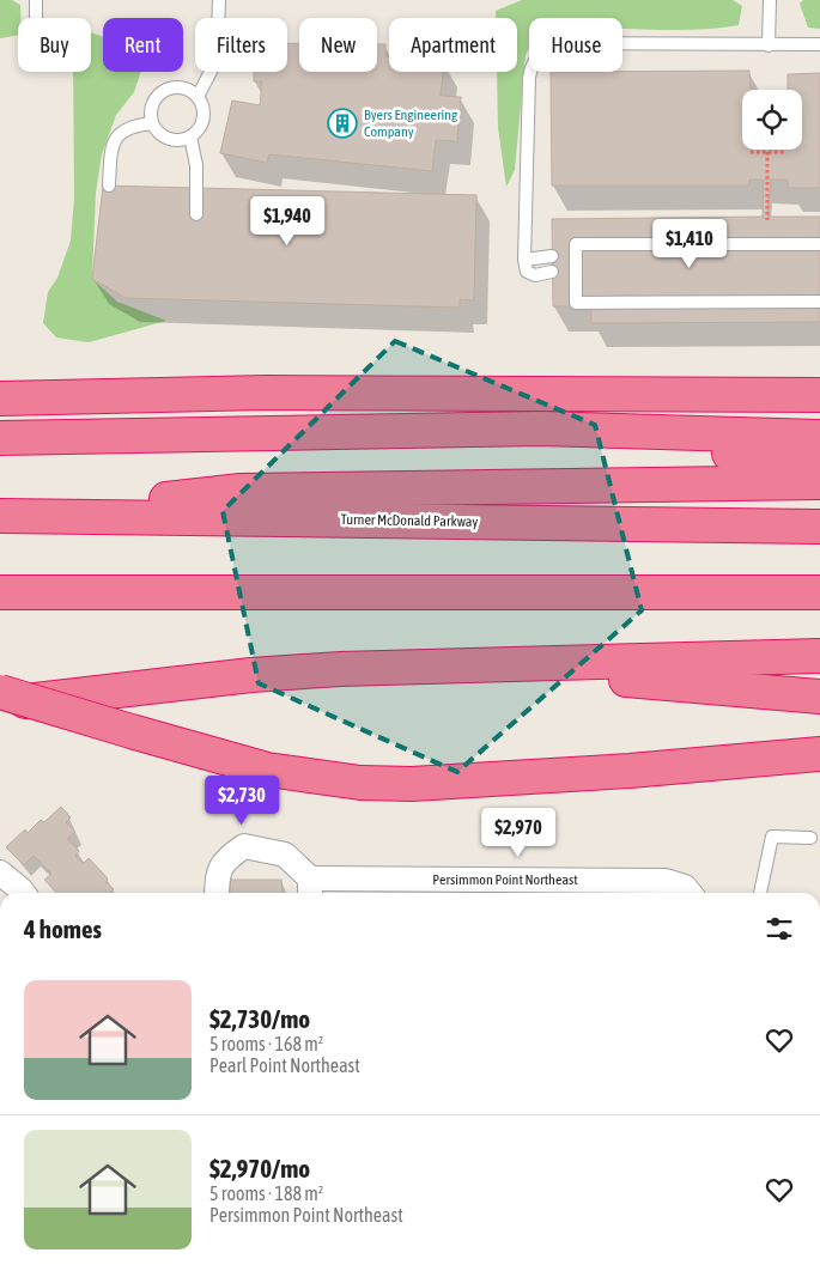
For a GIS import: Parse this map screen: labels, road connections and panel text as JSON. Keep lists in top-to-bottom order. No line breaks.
{"streets":{"highway":["Turner McDonald Parkway"],"street":["Persimmon Point Northeast"]},"places":{"building":["Byers Engineering Company"]},"page":{"chip":["Buy","Rent","Filters","New","Apartment","House"],"price":["$1,940","$1,410","$2,730","$2,970"],"heading":"4 homes","list":[{"name":"$2,730/mo","note":"5 rooms · 168 m² · Pearl Point Northeast"},{"name":"$2,970/mo","note":"5 rooms · 188 m² · Persimmon Point Northeast"}]}}
